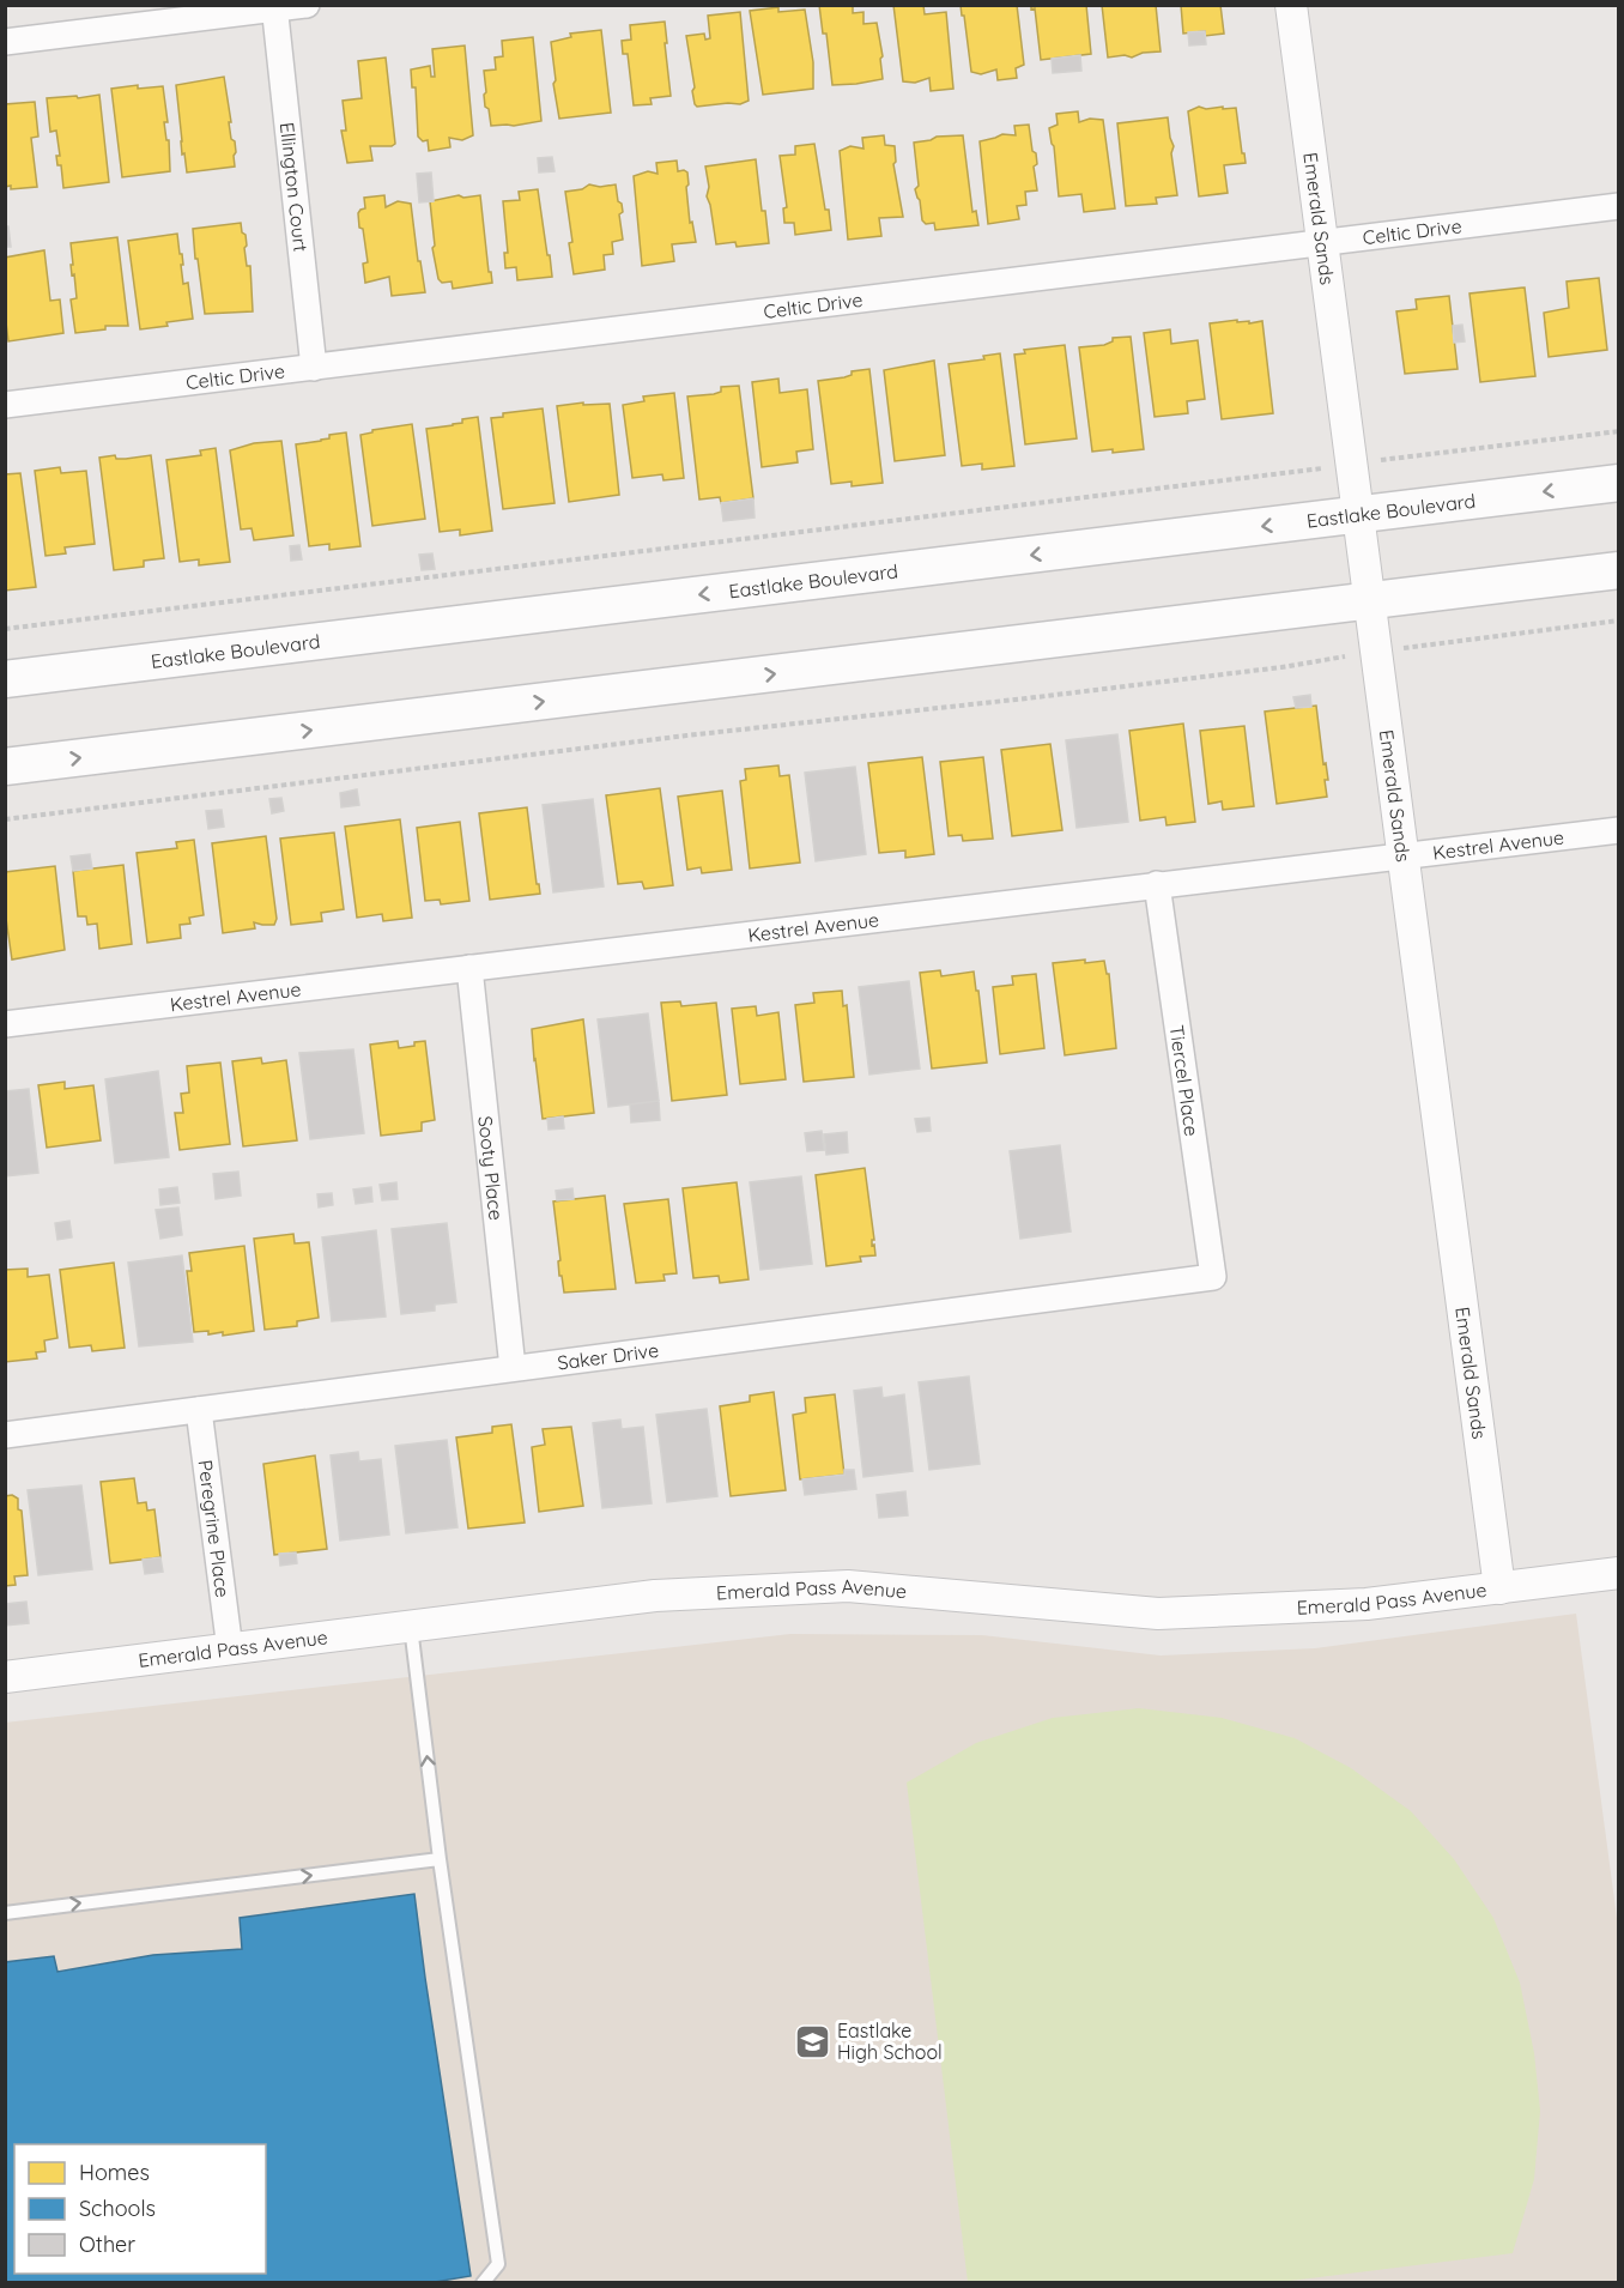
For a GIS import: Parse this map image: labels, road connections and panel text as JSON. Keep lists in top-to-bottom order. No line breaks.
{"streets":{"main road":["Eastlake Boulevard"],"street":["Ellington Court","Emerald Sands","Celtic Drive","Kestrel Avenue","Tiercel Place","Sooty Place","Saker Drive","Peregrine Place","Emerald Pass Avenue"]},"crossings":[["Ellington Court","Celtic Drive"],["Emerald Sands","Celtic Drive"],["Emerald Sands","Eastlake Boulevard"],["Emerald Sands","Kestrel Avenue"],["Emerald Sands","Emerald Pass Avenue"],["Kestrel Avenue","Tiercel Place"],["Kestrel Avenue","Sooty Place"],["Tiercel Place","Saker Drive"],["Sooty Place","Saker Drive"],["Saker Drive","Peregrine Place"],["Peregrine Place","Emerald Pass Avenue"]],"places":{"school or university":["Eastlake High School"]},"legend":["Homes","Schools","Other"]}
